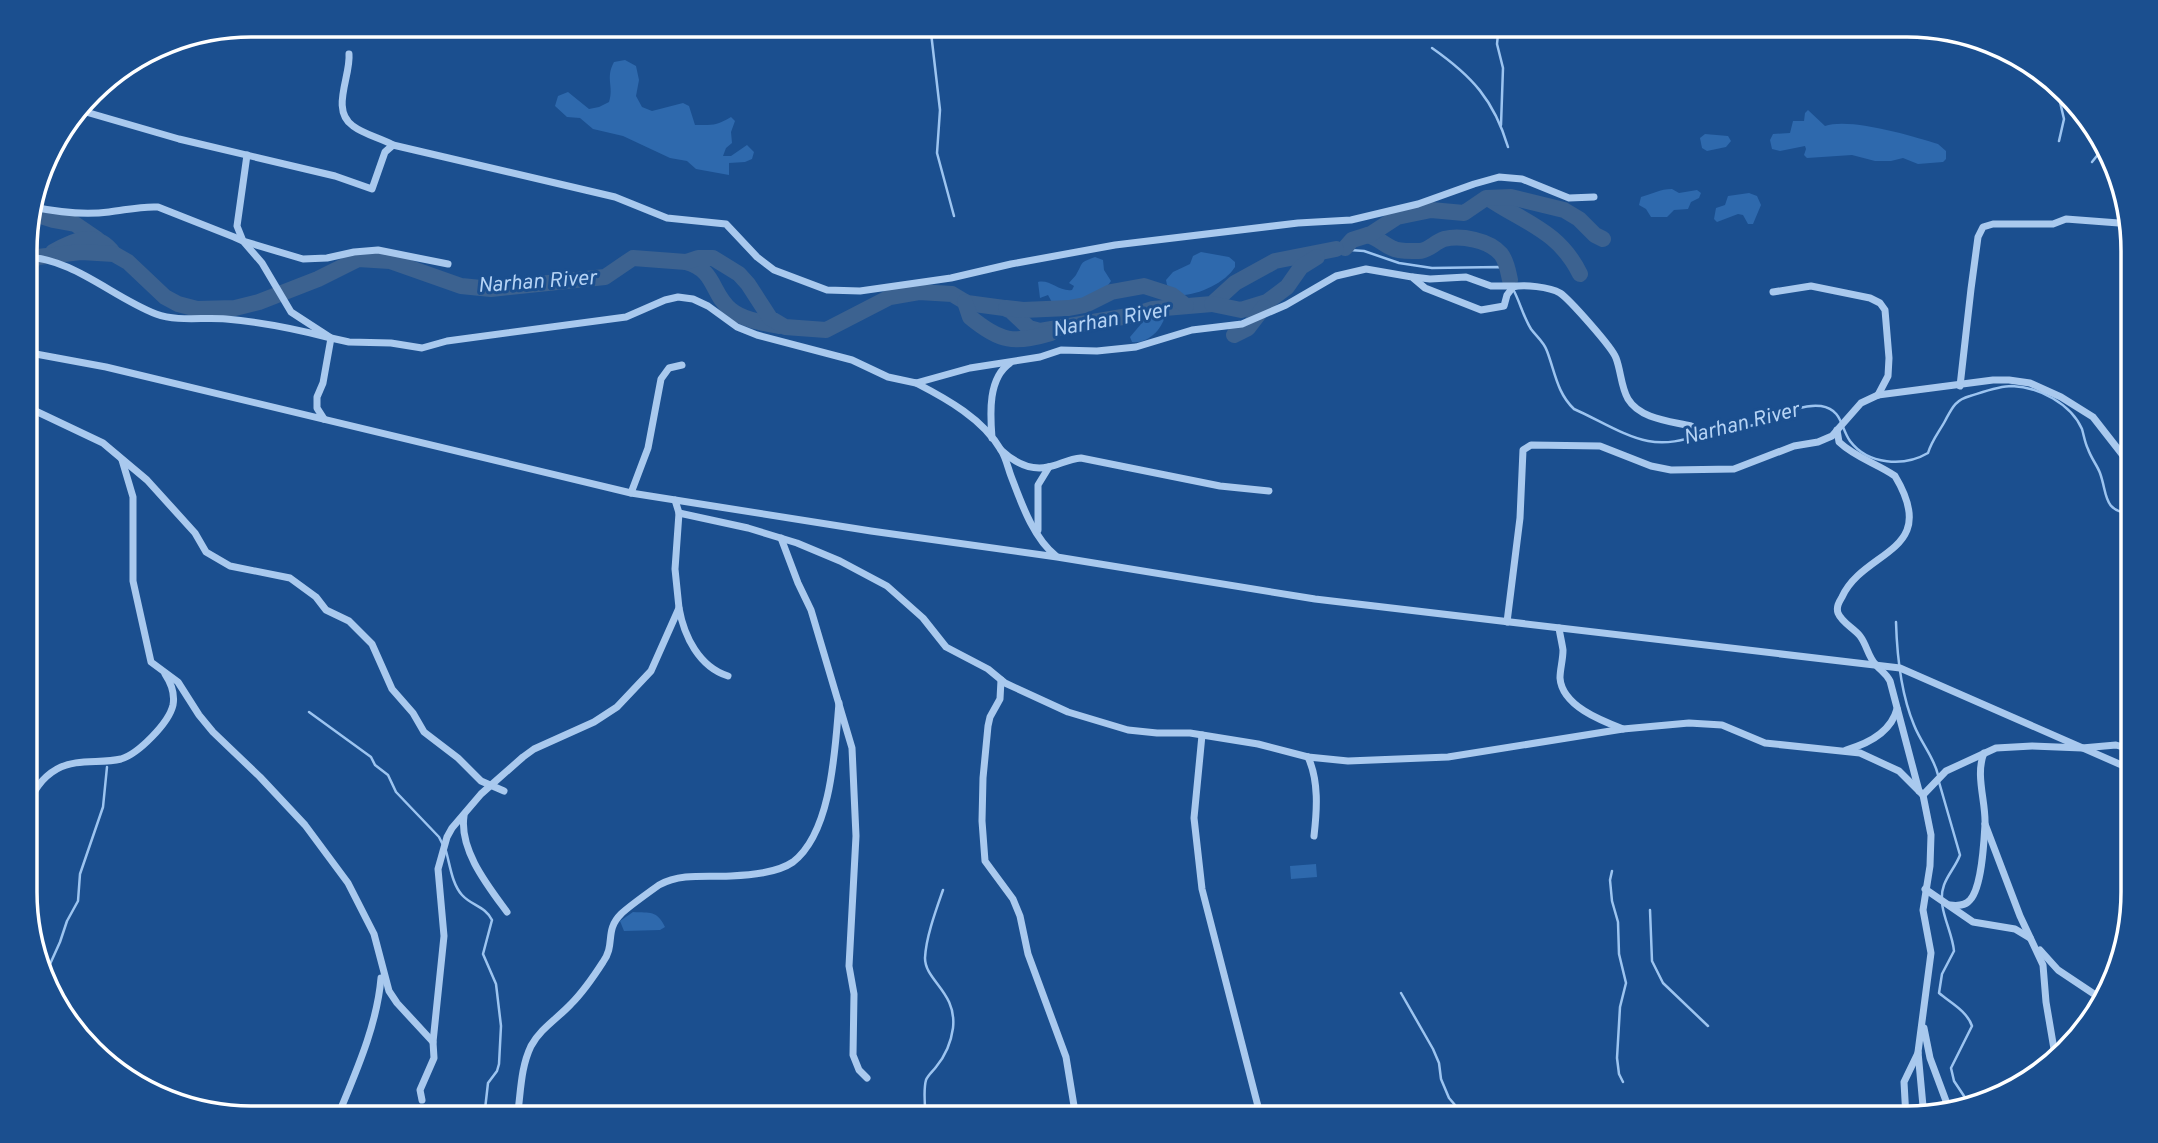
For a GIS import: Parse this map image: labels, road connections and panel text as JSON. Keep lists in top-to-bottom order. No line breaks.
{"water":["Narhan River"]}
